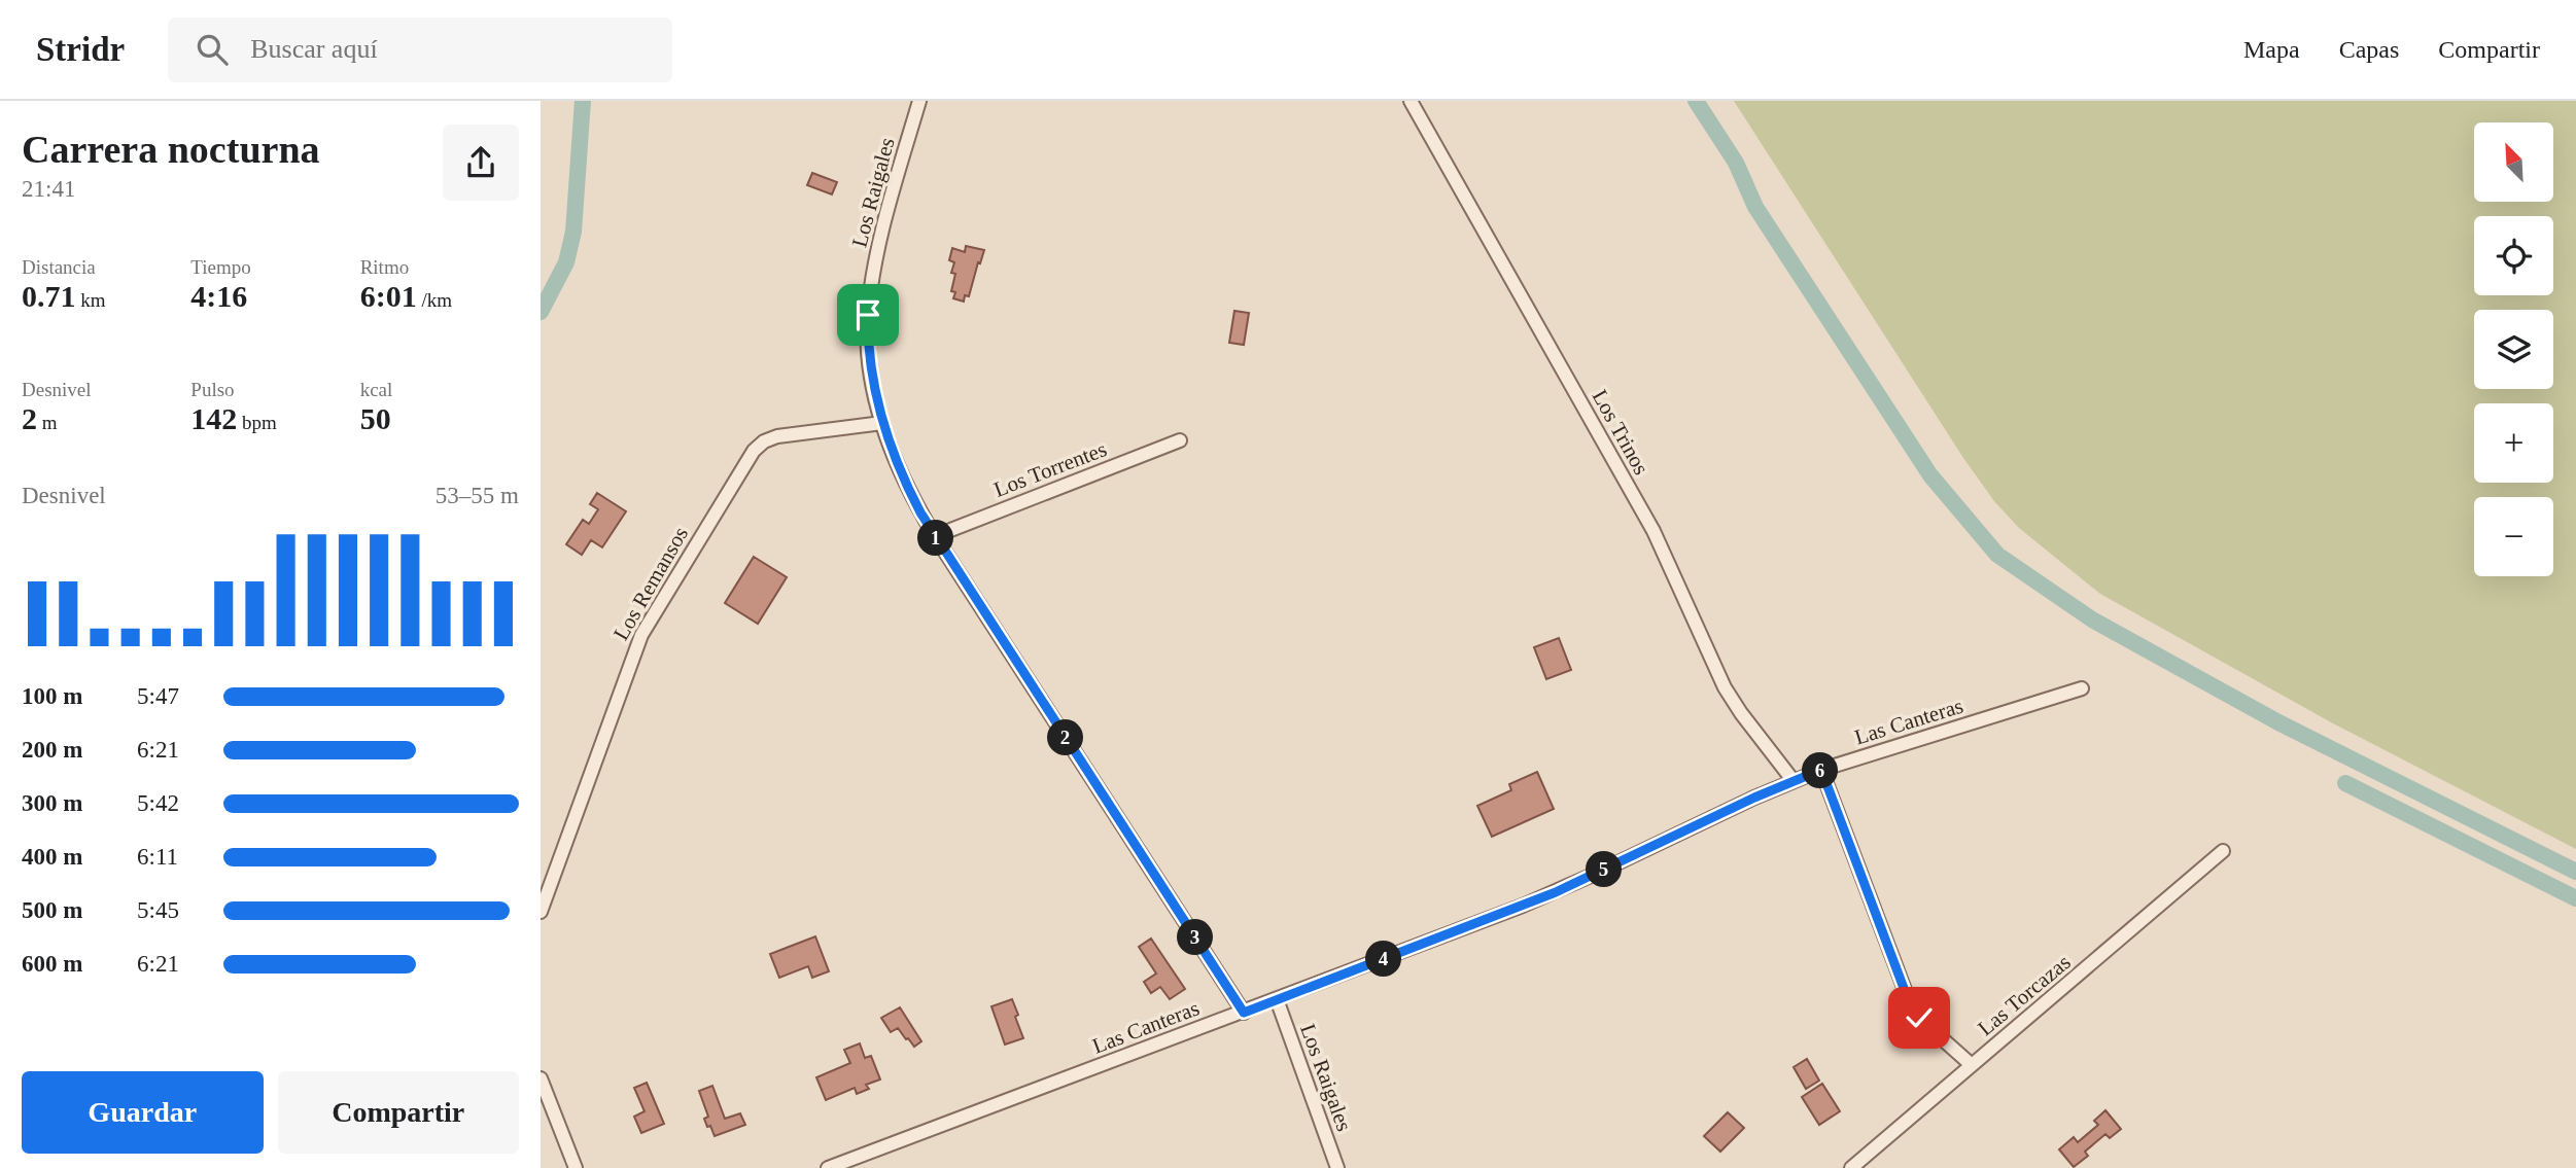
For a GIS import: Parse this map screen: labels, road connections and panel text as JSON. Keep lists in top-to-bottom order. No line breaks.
{"streets":{"street":["Los Raigales","Los Trinos","Los Torrentes","Los Remansos","Las Canteras","Las Torcazas"]},"crossings":[["Los Raigales","Los Torrentes"],["Los Raigales","Los Remansos"],["Los Raigales","Las Canteras"],["Los Trinos","Las Canteras"]],"north":"top left","page":{"header":"Stridr","search":"Buscar aquí","nav":["Mapa","Capas","Compartir"],"heading":["Carrera nocturna","21:41"],"map_buttons":["+","−"],"stats":[["Distancia","0.71 km"],["Tiempo","4:16"],["Ritmo","6:01 /km"],["Desnivel","2 m"],["Pulso","142 bpm"],["kcal","50"]],"chart":["Desnivel","53–55 m"],"pins":["1","2","6","5","3","4"],"list":[{"name":"100 m","note":"5:47"},{"name":"200 m","note":"6:21"},{"name":"300 m","note":"5:42"},{"name":"400 m","note":"6:11"},{"name":"500 m","note":"5:45"},{"name":"600 m","note":"6:21"}],"buttons":["Guardar","Compartir"]}}
